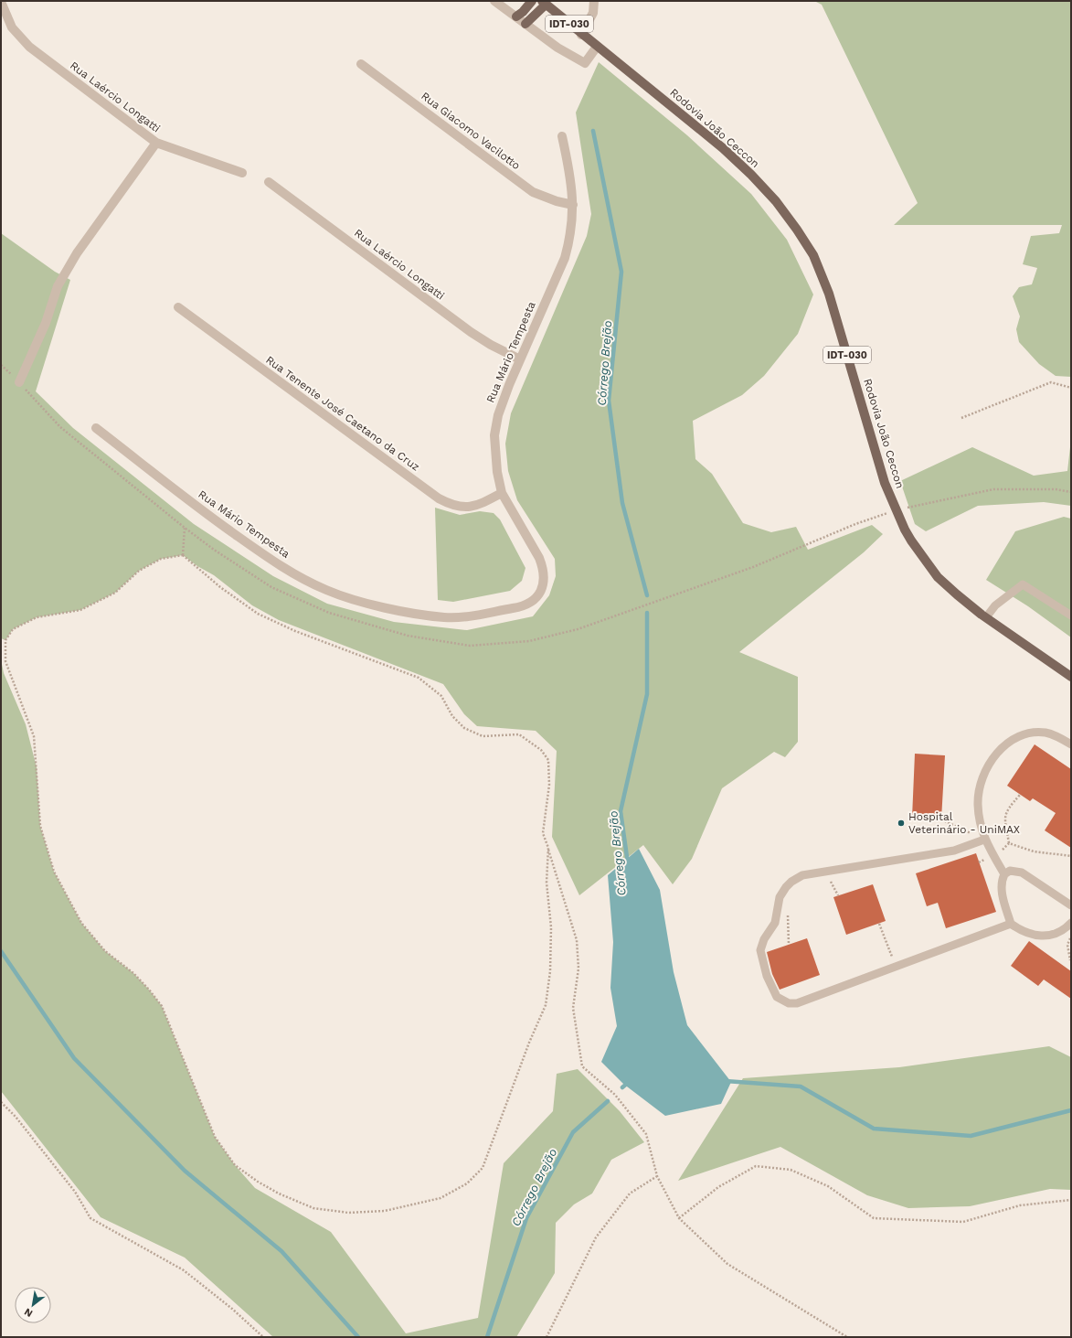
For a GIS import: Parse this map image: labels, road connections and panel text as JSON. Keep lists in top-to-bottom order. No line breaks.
{"streets":{"main road":["IDT-030","Rodovia João Ceccon"],"street":["Rua Laércio Longatti","Rua Giacomo Vacilotto","Rua Mário Tempesta","Rua Tenente José Caetano da Cruz"]},"crossings":[["Rua Laércio Longatti","Rua Mário Tempesta"],["Rua Giacomo Vacilotto","Rua Mário Tempesta"],["Rua Mário Tempesta","Rua Tenente José Caetano da Cruz"]],"water":["Córrego Brejão"],"places":["Hospital Veterinário - UniMAX"],"north":"bottom left"}
